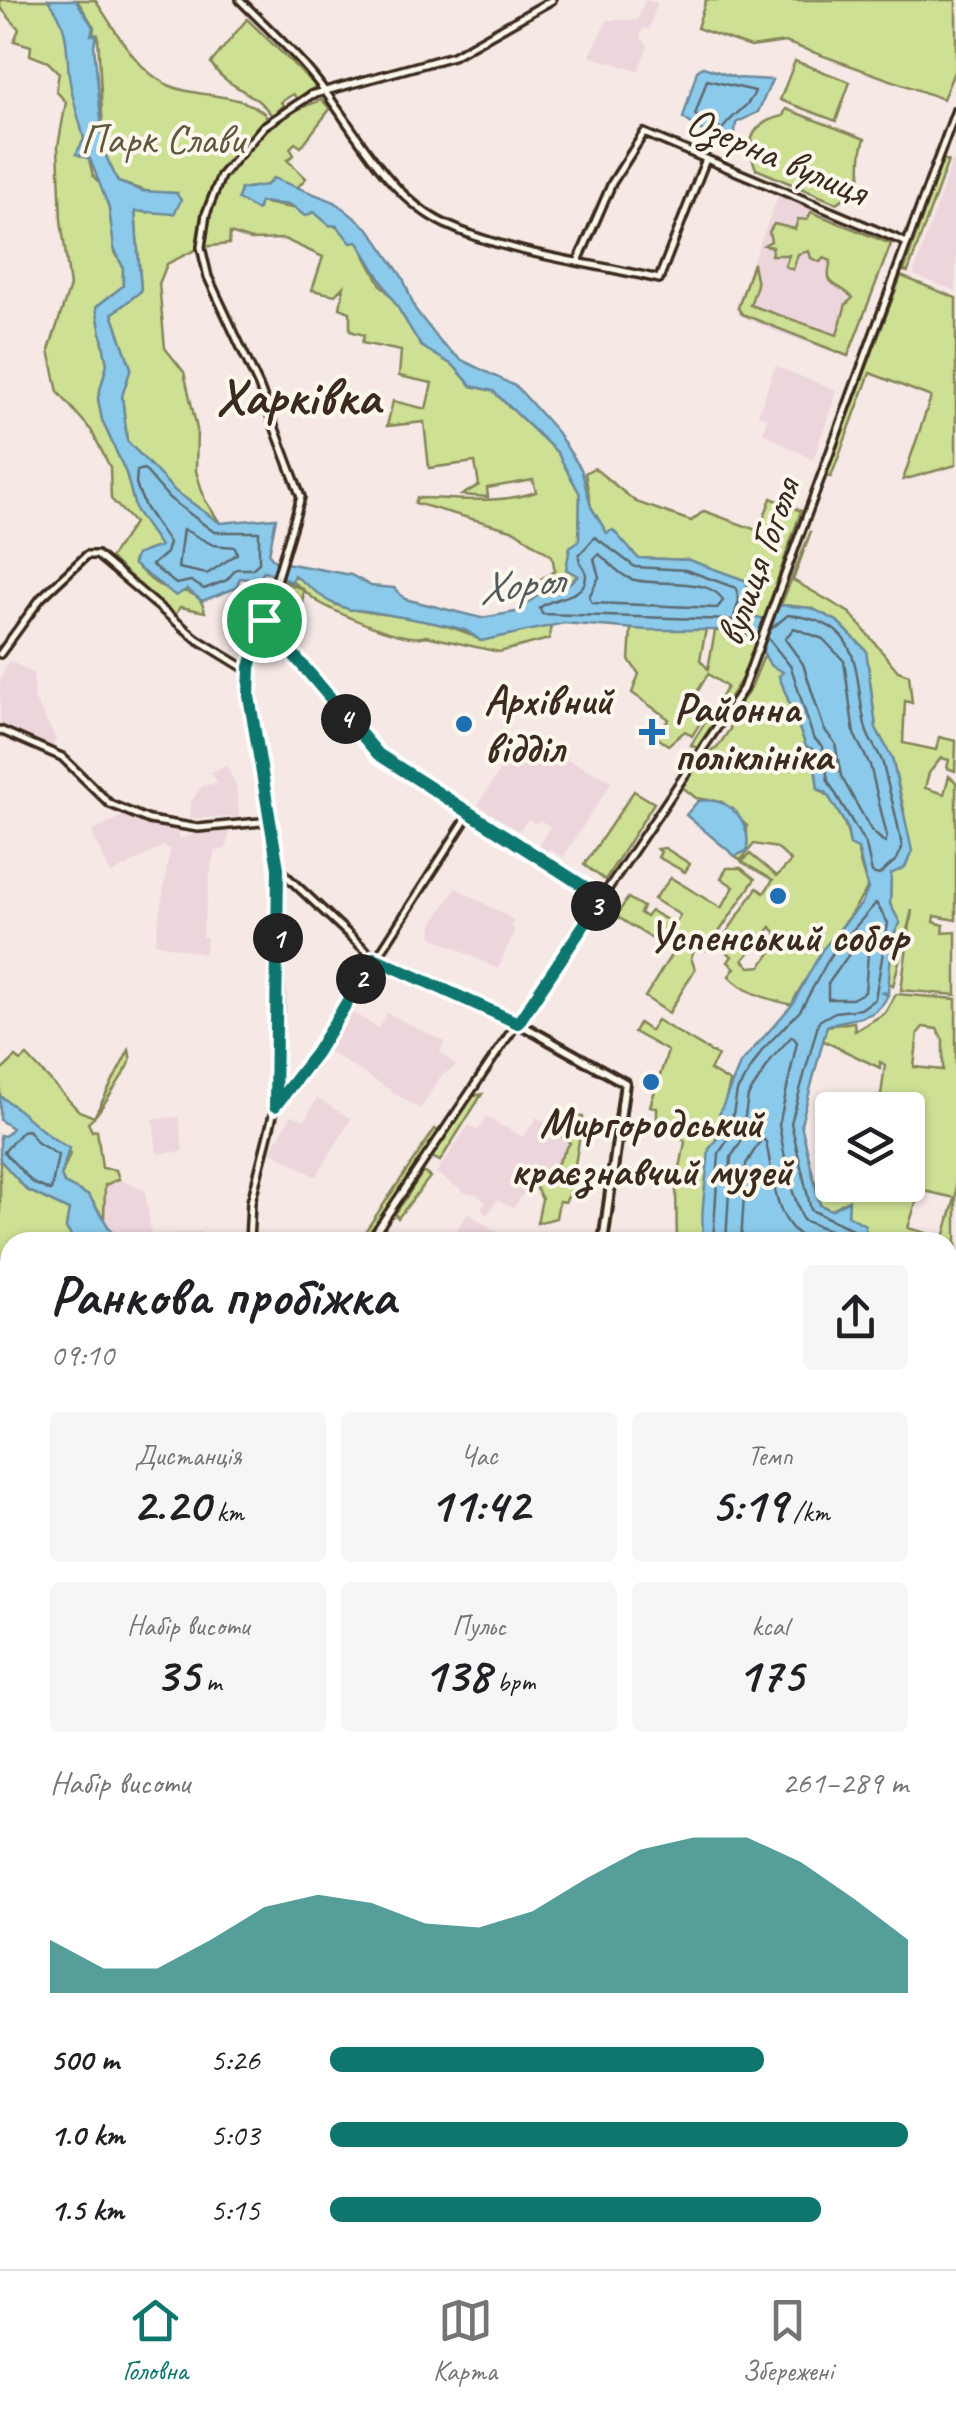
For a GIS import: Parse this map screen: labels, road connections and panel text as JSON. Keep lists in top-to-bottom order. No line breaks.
{"streets":{"street":["Озерна вулиця","вулиця Гоголя"]},"crossings":[["Озерна вулиця","вулиця Гоголя"]],"districts":["Харківка"],"water":["Хорол"],"parks":["Парк Слави"],"places":{"other":["Архівний відділ","Успенський собор","Миргородський краєзнавчий музей"],"health":["Районна поліклініка"]},"page":{"pins":["4","3","1","2"],"heading":["Ранкова пробіжка","09:10"],"stats":[["Дистанція","2.20 km"],["Час","11:42"],["Темп","5:19 /km"],["Набір висоти","35 m"],["Пульс","138 bpm"],["kcal","175"]],"chart":["Набір висоти","261–289 m"],"list":[{"name":"500 m","note":"5:26"},{"name":"1.0 km","note":"5:03"},{"name":"1.5 km","note":"5:15"}],"tabs":["Головна","Карта","Збережені"]}}
